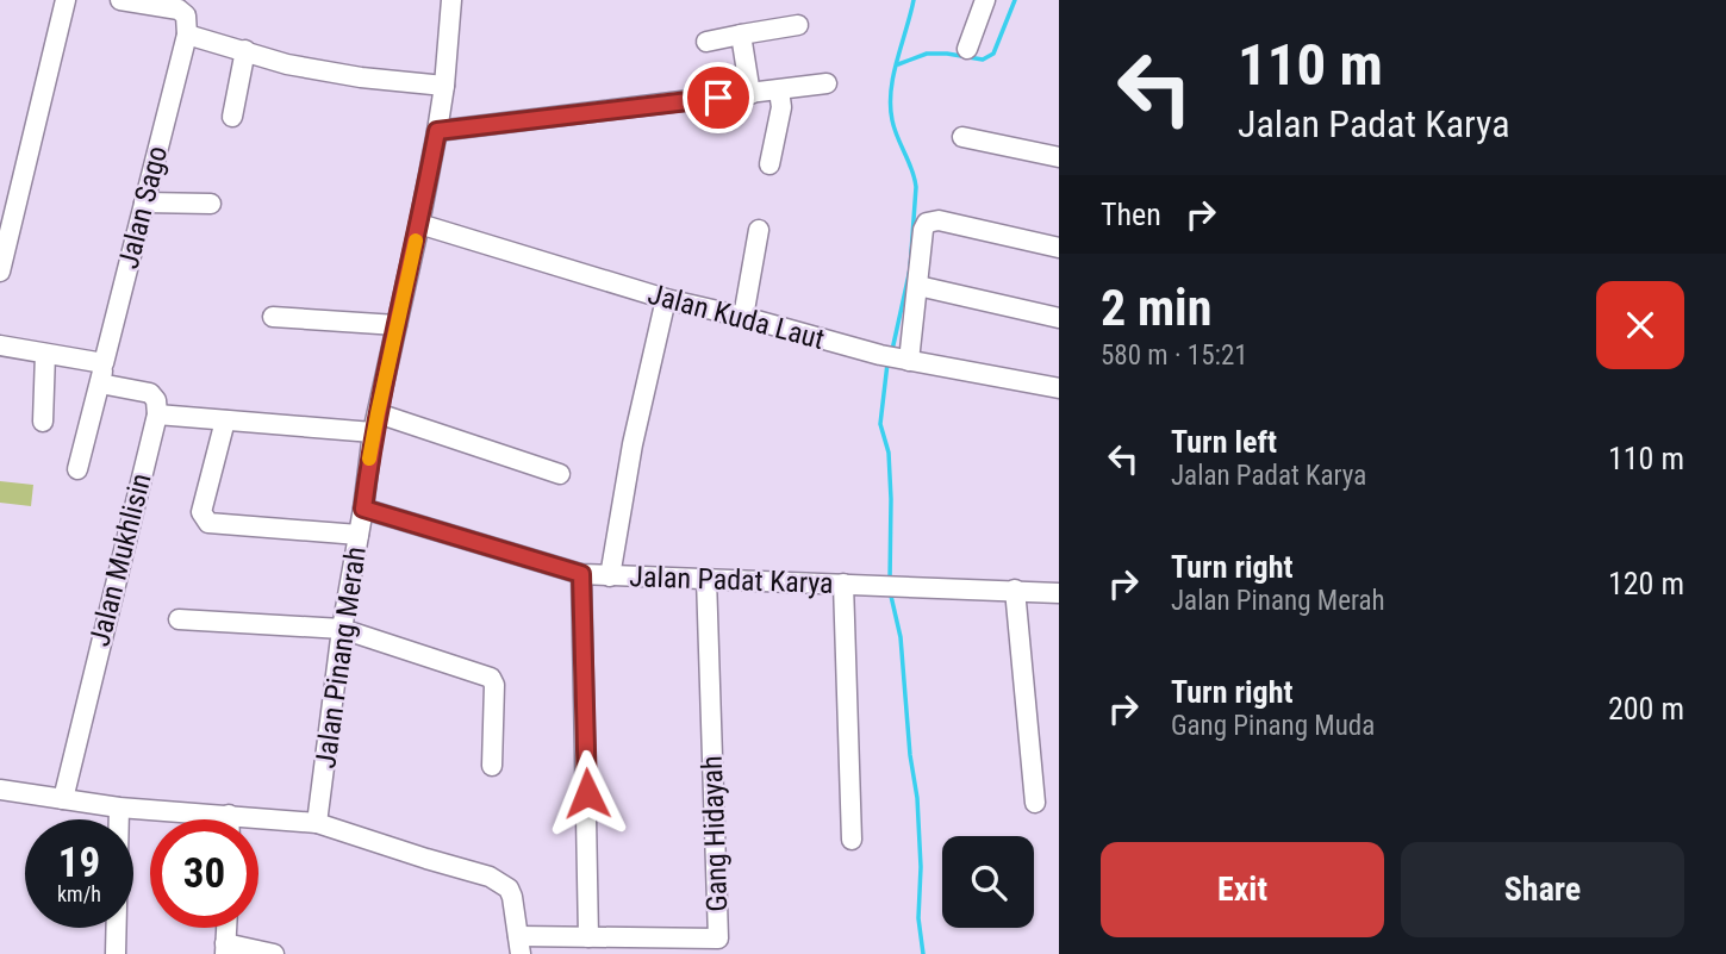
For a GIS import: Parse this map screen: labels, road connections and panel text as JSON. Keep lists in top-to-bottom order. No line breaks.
{"streets":{"street":["Jalan Sago","Jalan Kuda Laut","Jalan Mukhlisin","Jalan Padat Karya","Jalan Pinang Merah","Gang Hidayah"]},"crossings":[["Jalan Kuda Laut","Jalan Pinang Merah"],["Jalan Padat Karya","Jalan Pinang Merah"],["Jalan Padat Karya","Gang Hidayah"]],"page":{"turn":["110 m","Jalan Padat Karya"],"then":"Then","heading":["2 min","580 m · 15:21"],"list":[{"name":"Turn left","note":"Jalan Padat Karya","value":"110 m"},{"name":"Turn right","note":"Jalan Pinang Merah","value":"120 m"},{"name":"Turn right","note":"Gang Pinang Muda","value":"200 m"}],"speed":"19 km/h","limit":"30","buttons":["Exit","Share"]}}
